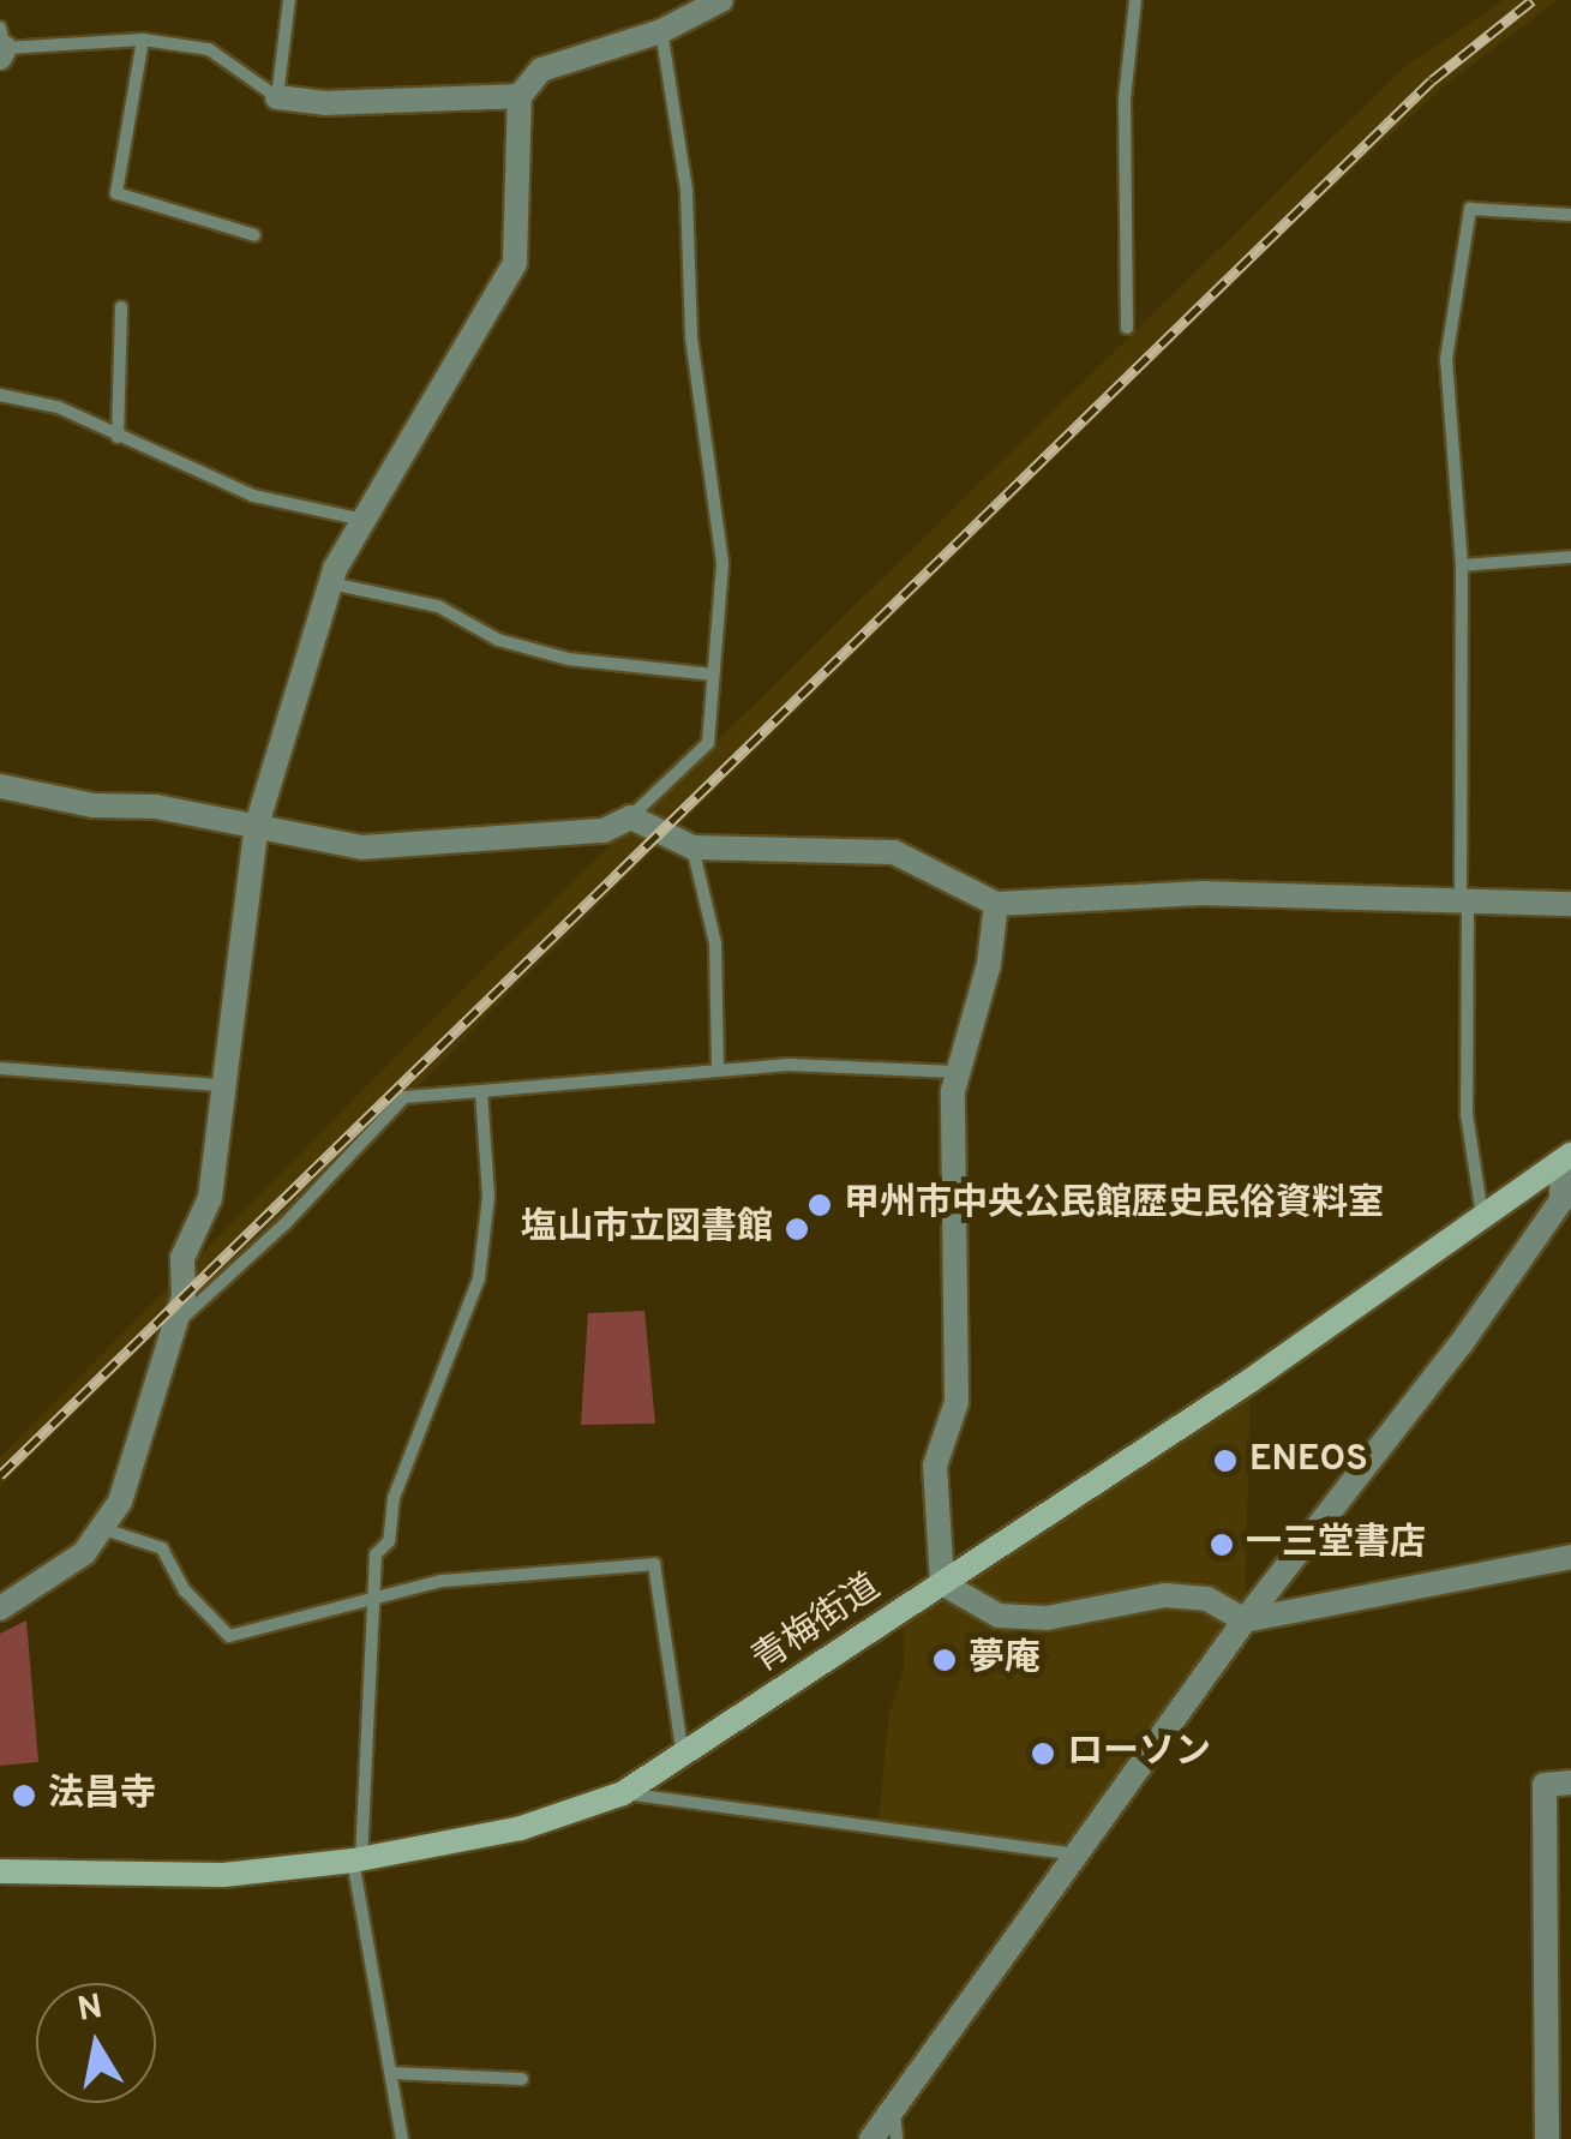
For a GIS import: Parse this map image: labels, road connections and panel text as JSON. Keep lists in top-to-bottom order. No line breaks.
{"streets":{"main road":["青梅街道"]},"places":["甲州市中央公民館歴史民俗資料室","塩山市立図書館","ENEOS","一三堂書店","夢庵","ローソン","法昌寺"],"north":"top"}
